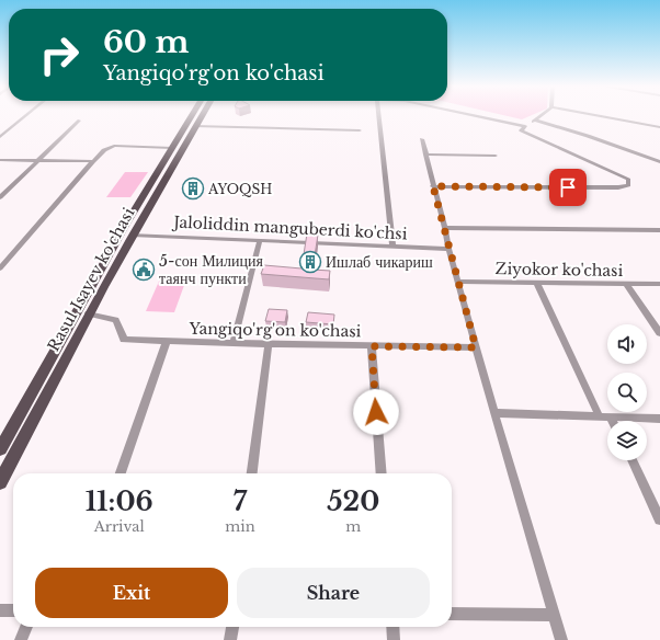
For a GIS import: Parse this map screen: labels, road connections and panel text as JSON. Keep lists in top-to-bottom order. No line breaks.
{"streets":{"main road":["Rasul Isayev ko'chasi"],"street":["Jaloliddin manguberdi ko'chsi","Ziyokor ko'chasi","Yangiqo'rg'on ko'chasi"]},"crossings":[["Jaloliddin manguberdi ko'chsi","Rasul Isayev ko'chasi"],["Rasul Isayev ko'chasi","Yangiqo'rg'on ko'chasi"]],"places":{"building":["AYOQSH","Ишлаб чикариш"],"public building":["5-сон Милиция таянч пункти"]},"page":{"turn":["60 m","Yangiqo'rg'on ko'chasi"],"eta":["11:06","Arrival","7","min","520","m"],"buttons":["Exit","Share"]}}
